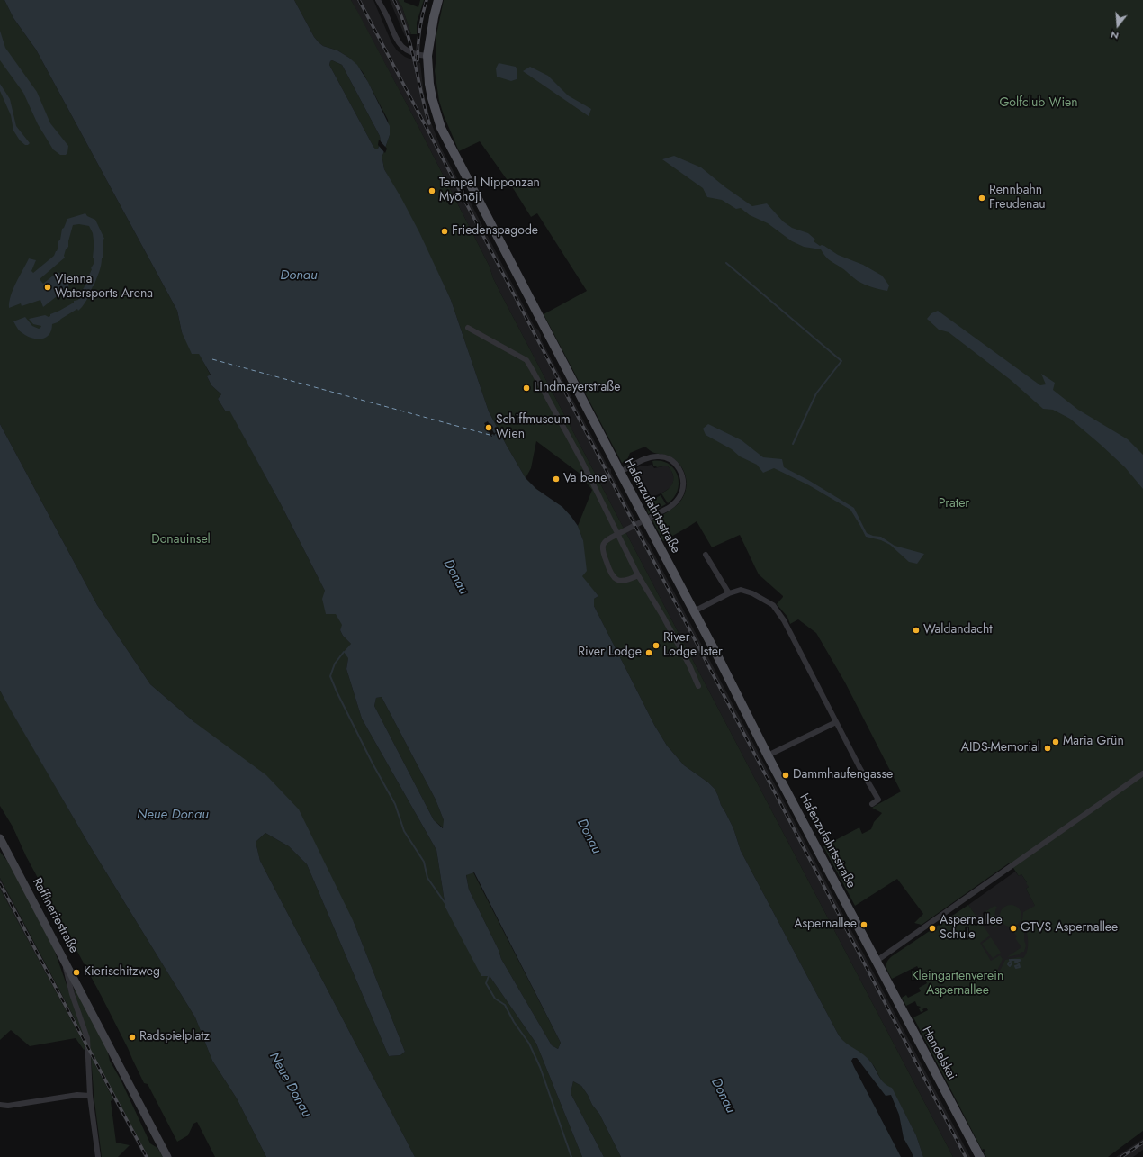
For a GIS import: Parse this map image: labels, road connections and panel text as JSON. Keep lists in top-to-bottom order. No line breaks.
{"streets":{"main road":["Hafenzufahrtsstraße","Raffineriestraße","Handelskai"]},"crossings":[["Hafenzufahrtsstraße","Handelskai"]],"water":["Donau","Neue Donau"],"parks":["Golfclub Wien","Prater","Donauinsel","Kleingartenverein Aspernallee"],"places":["Tempel Nipponzan Myōhōji","Rennbahn Freudenau","Friedenspagode","Vienna Watersports Arena","Lindmayerstraße","Schiffmuseum Wien","Va bene","Waldandacht","River Lodge Ister","River Lodge","Maria Grün","AIDS-Memorial","Dammhaufengasse","Aspernallee","Aspernallee Schule","GTVS Aspernallee","Kierischitzweg","Radspielplatz"],"north":"bottom"}
